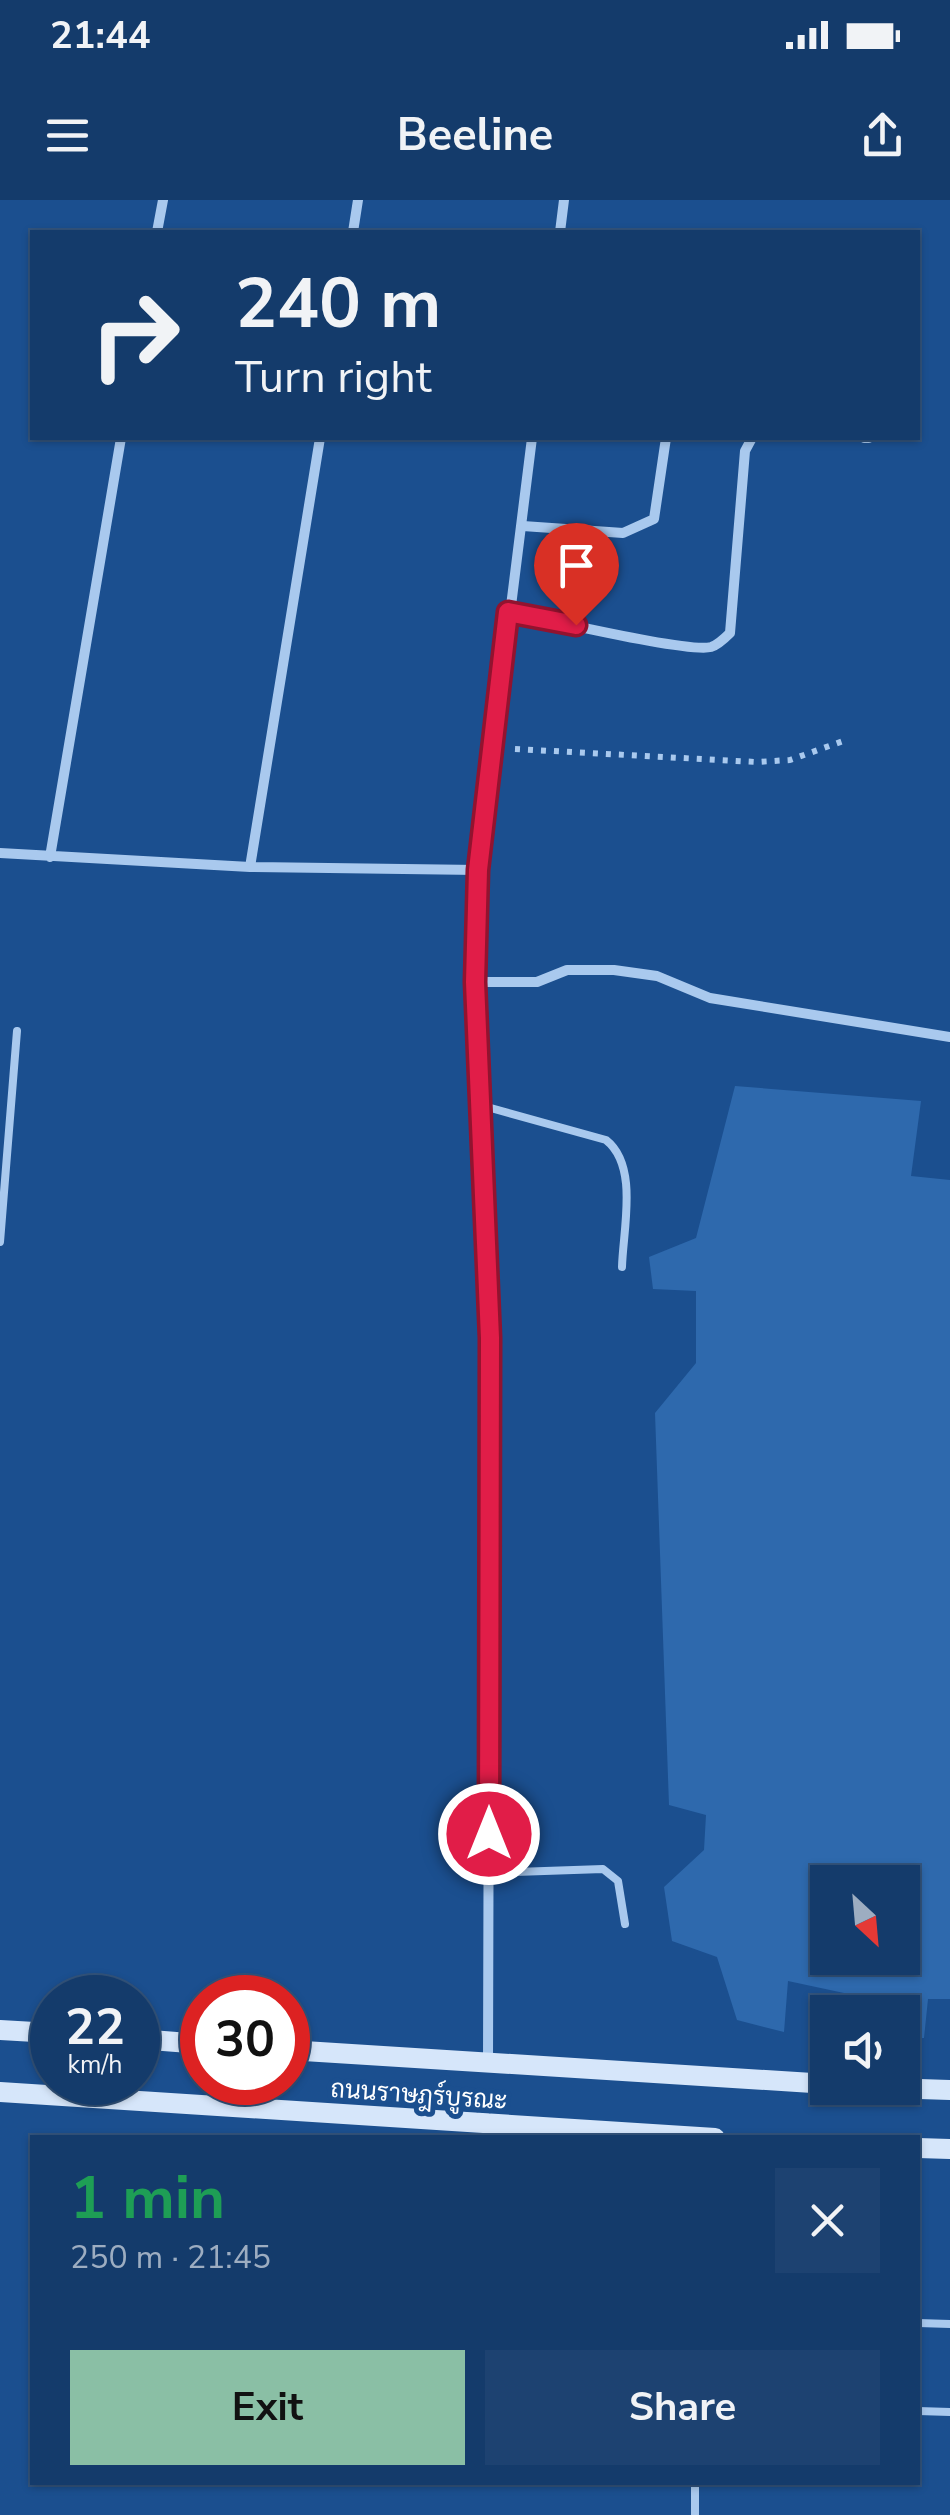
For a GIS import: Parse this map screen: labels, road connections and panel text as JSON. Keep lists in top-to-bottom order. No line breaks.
{"streets":{"main road":["ถนนราษฎร์บูรณะ"]},"north":"bottom right","page":{"status":"21:44","header":"Beeline","turn":["240 m","Turn right"],"speed":"22 km/h","limit":"30","heading":["1 min","250 m · 21:45"],"buttons":["Exit","Share"]}}
